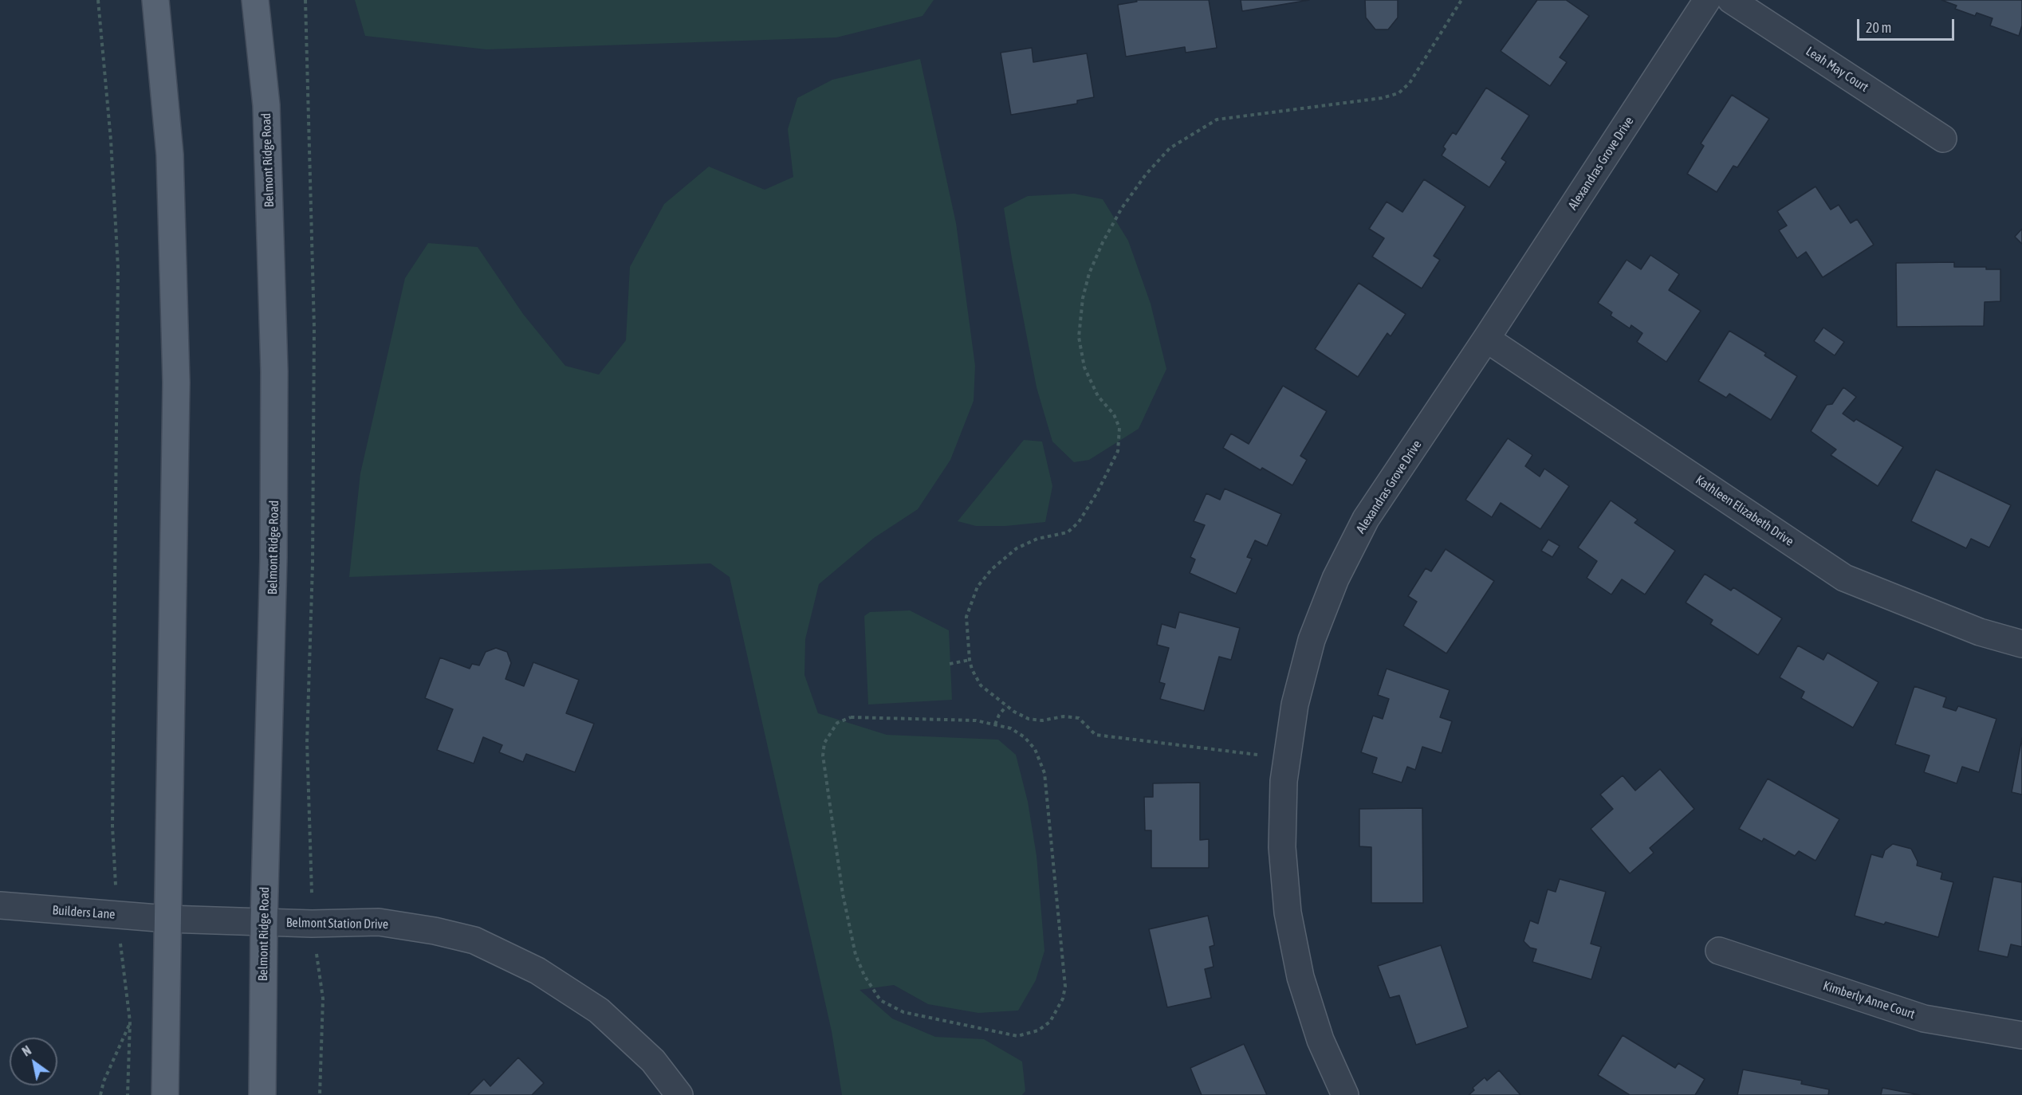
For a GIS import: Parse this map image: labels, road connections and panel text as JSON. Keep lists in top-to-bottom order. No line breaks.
{"streets":{"main road":["Belmont Ridge Road"],"street":["Leah May Court","Alexandras Grove Drive","Kathleen Elizabeth Drive","Builders Lane","Belmont Station Drive","Kimberly Anne Court"]},"crossings":[["Belmont Ridge Road","Belmont Station Drive"],["Alexandras Grove Drive","Kathleen Elizabeth Drive"],["Builders Lane","Belmont Station Drive"]],"scale_bar":"20 m","north":"top left"}
